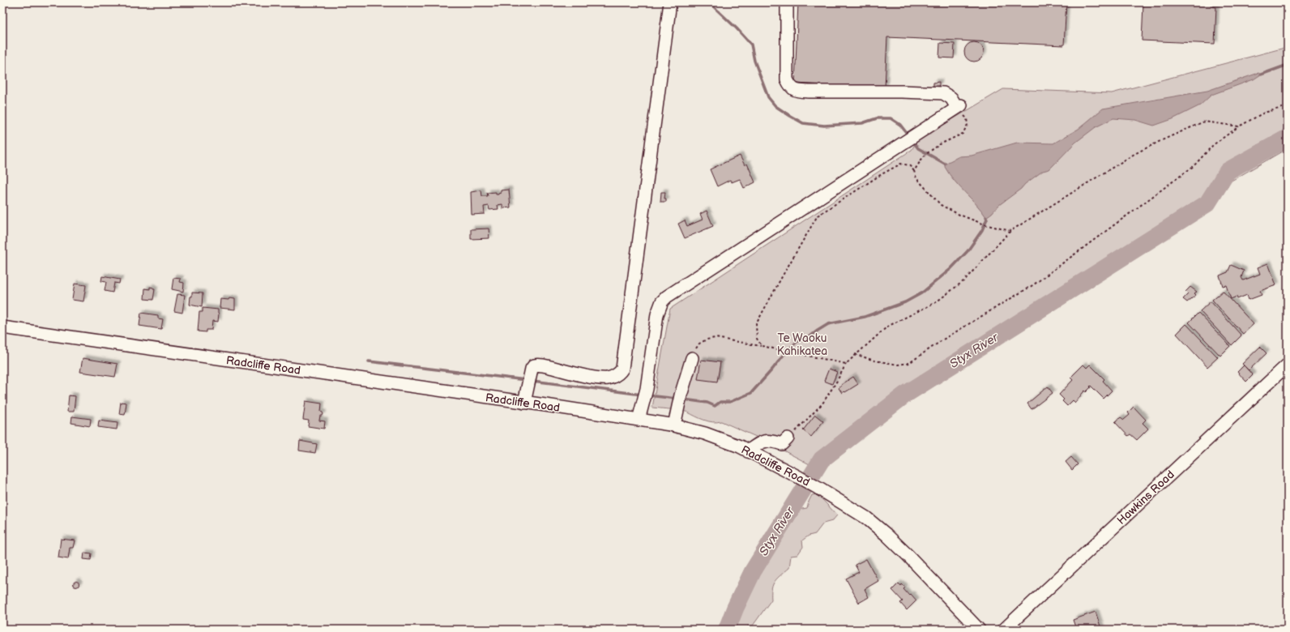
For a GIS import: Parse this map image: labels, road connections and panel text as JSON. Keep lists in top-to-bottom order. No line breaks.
{"streets":{"street":["Radcliffe Road","Hawkins Road"]},"water":["Styx River"],"parks":["Te Waoku Kahikatea"]}
